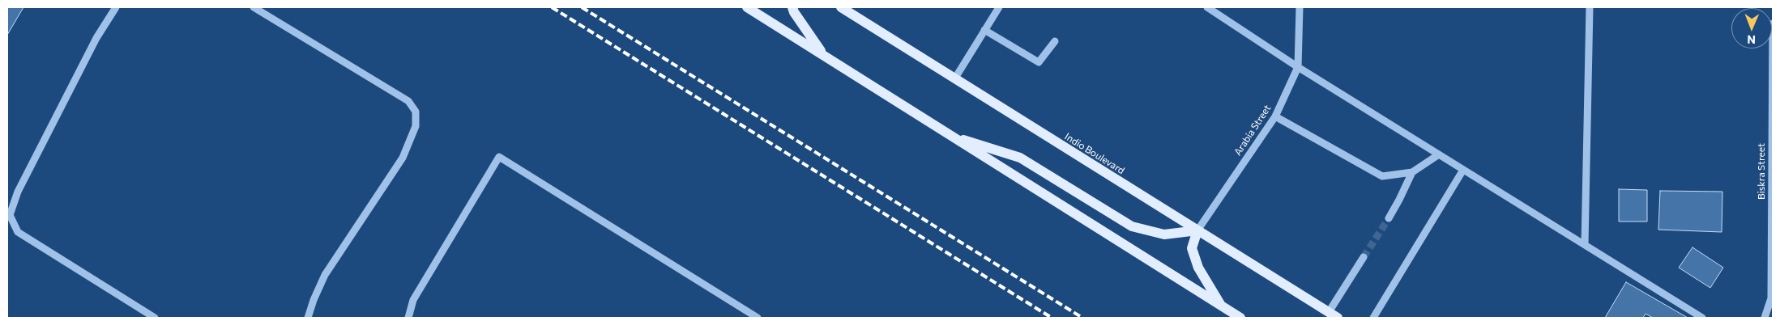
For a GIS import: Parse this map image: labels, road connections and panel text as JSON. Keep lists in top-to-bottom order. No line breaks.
{"streets":{"main road":["Indio Boulevard"],"street":["Arabia Street","Biskra Street"]},"crossings":[["Arabia Street","Indio Boulevard"]],"north":"bottom"}
